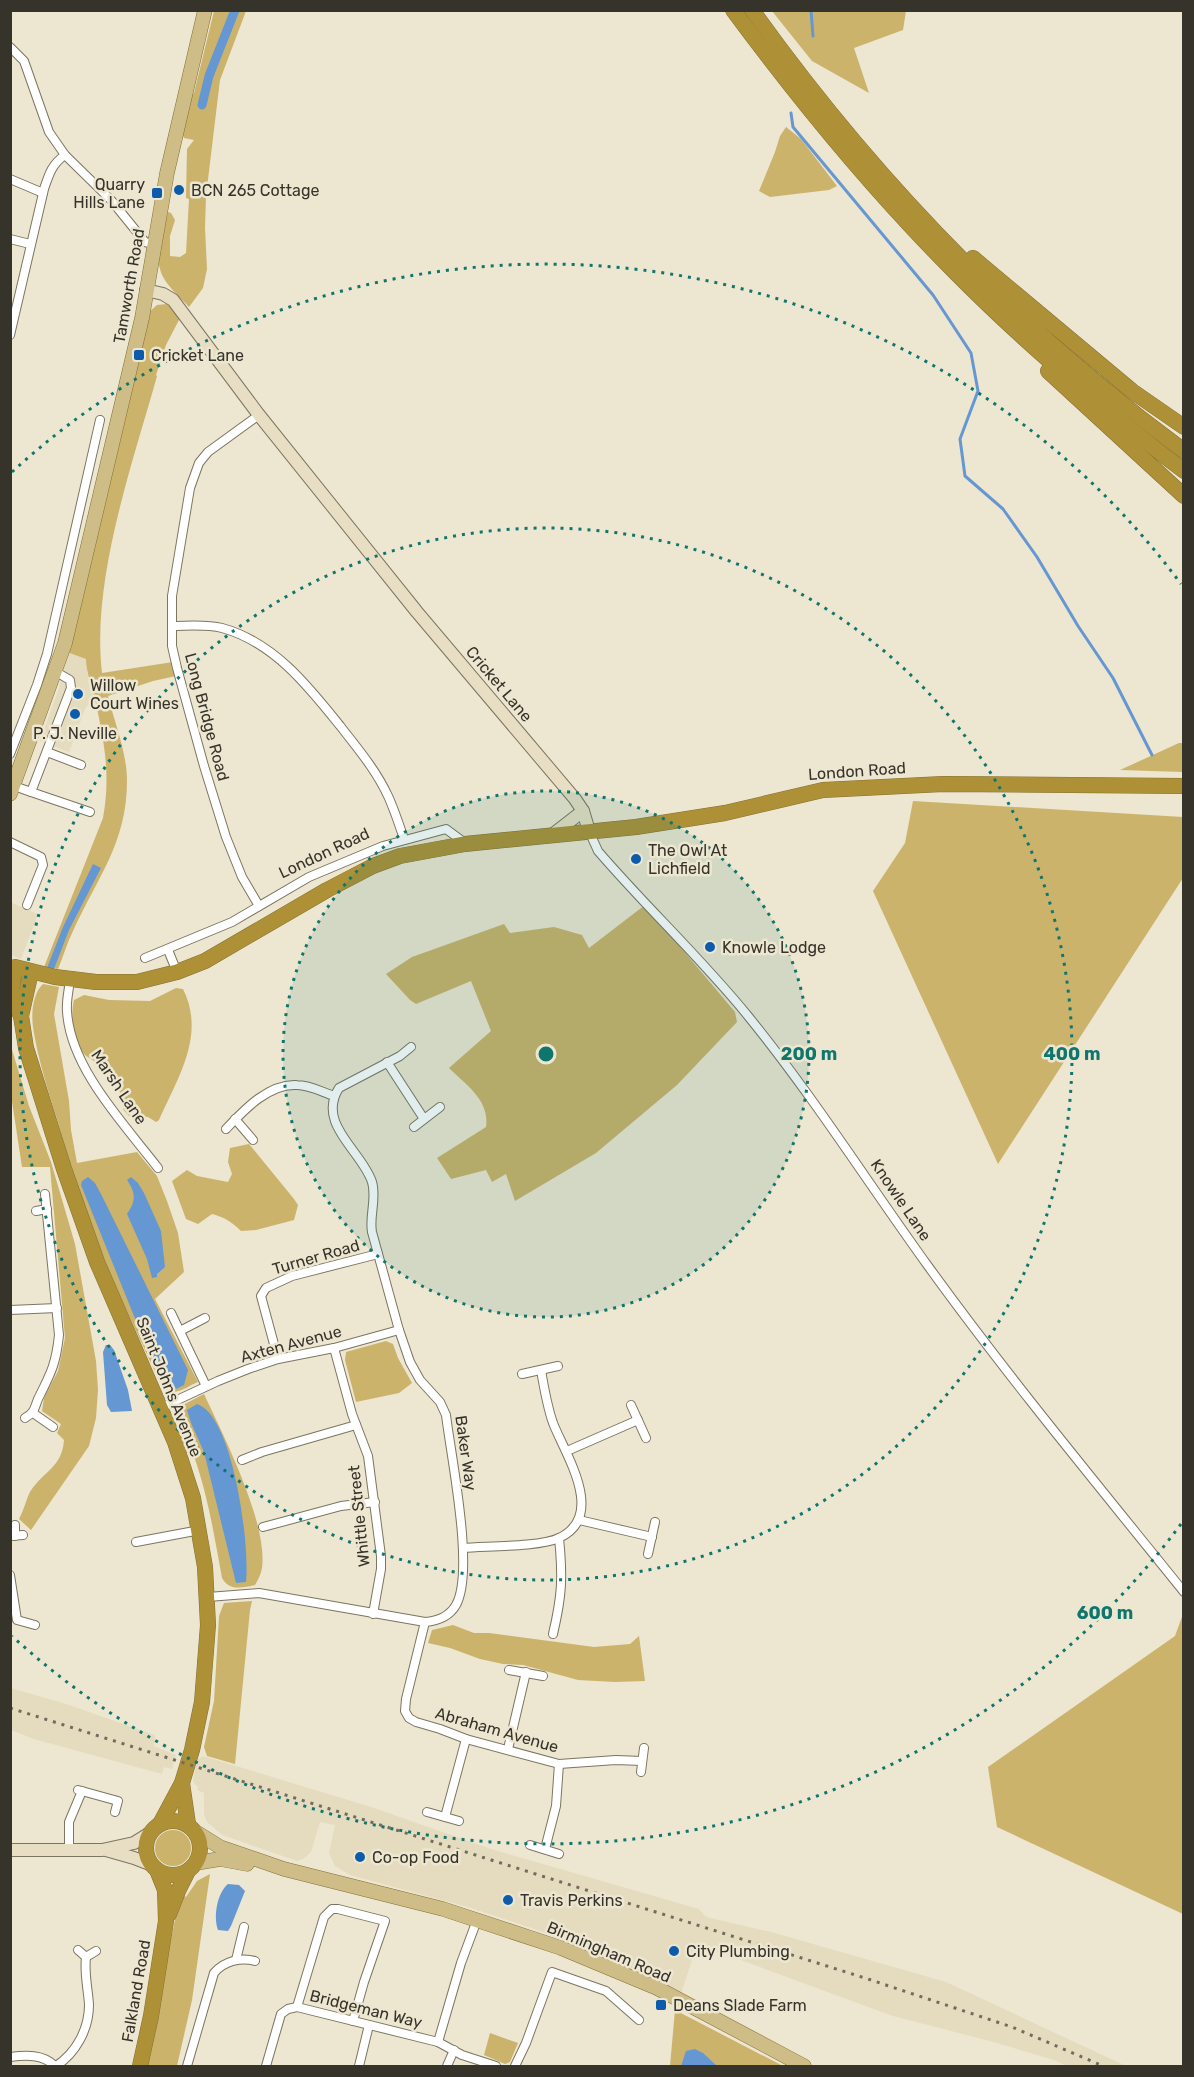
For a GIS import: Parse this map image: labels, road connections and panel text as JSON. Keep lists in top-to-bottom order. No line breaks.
{"streets":{"highway":["London Road","Saint Johns Avenue","Falkland Road"],"main road":["Tamworth Road","Birmingham Road"],"street":["Cricket Lane","Long Bridge Road","Marsh Lane","Knowle Lane","Turner Road","Axten Avenue","Baker Way","Whittle Street","Abraham Avenue","Bridgeman Way"]},"crossings":[["Tamworth Road","Cricket Lane"],["Cricket Lane","Long Bridge Road"],["Cricket Lane","London Road"],["Cricket Lane","Knowle Lane"],["Long Bridge Road","London Road"],["London Road","Marsh Lane"],["London Road","Knowle Lane"],["London Road","Saint Johns Avenue"],["Turner Road","Axten Avenue"],["Turner Road","Baker Way"],["Axten Avenue","Saint Johns Avenue"],["Axten Avenue","Baker Way"],["Axten Avenue","Whittle Street"],["Saint Johns Avenue","Birmingham Road"],["Saint Johns Avenue","Falkland Road"],["Baker Way","Abraham Avenue"],["Birmingham Road","Falkland Road"]],"places":{"other":["BCN 265 Cottage","Willow Court Wines","P. J. Neville","The Owl At Lichfield","Knowle Lodge","Co-op Food","Travis Perkins","City Plumbing"],"transit":["Quarry Hills Lane","Cricket Lane","Deans Slade Farm"]},"rings":["200 m","400 m","600 m"]}
